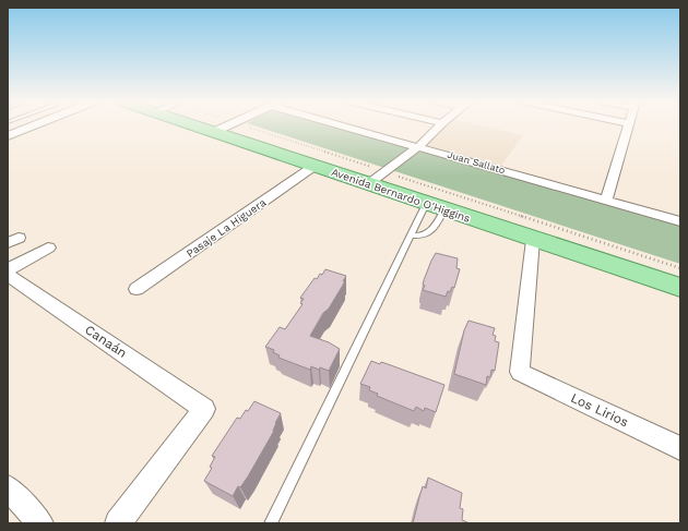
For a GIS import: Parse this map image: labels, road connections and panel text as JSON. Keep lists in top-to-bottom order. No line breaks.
{"streets":{"main road":["Avenida Bernardo O'Higgins"],"street":["Juan Sallato","Pasaje La Higuera","Canaán","Los Lirios"]},"crossings":[["Avenida Bernardo O'Higgins","Pasaje La Higuera"],["Avenida Bernardo O'Higgins","Los Lirios"]]}
